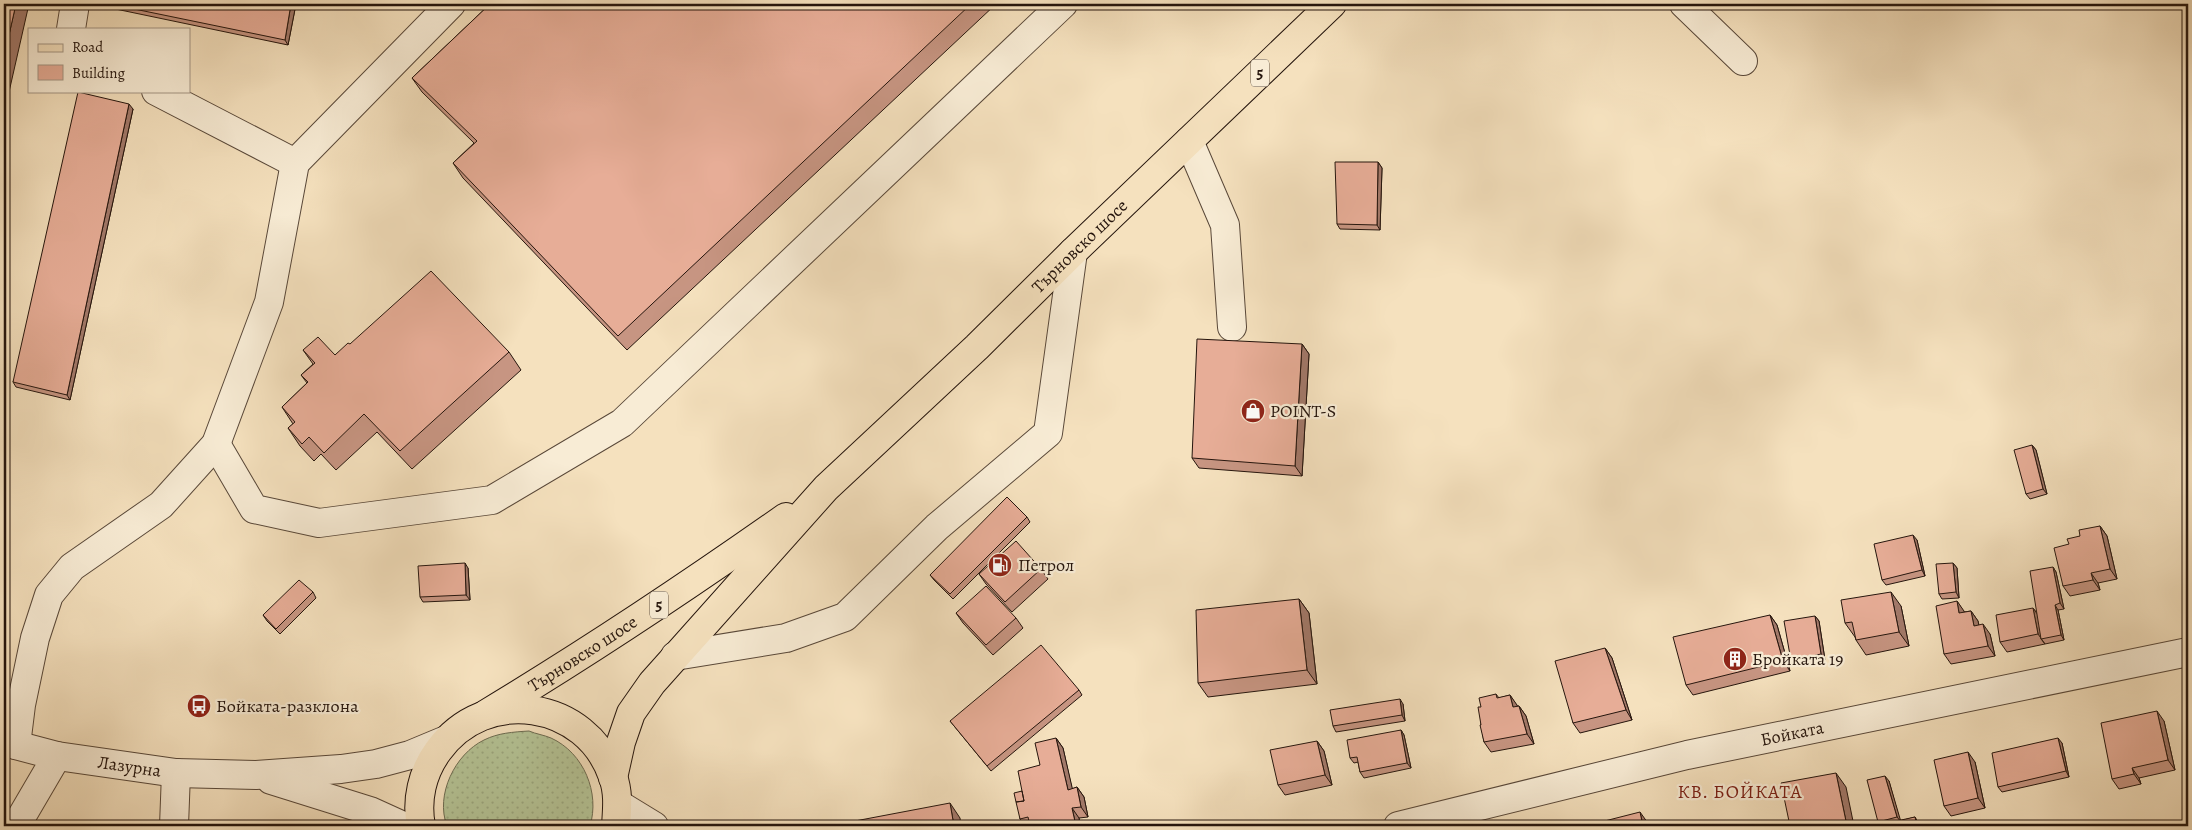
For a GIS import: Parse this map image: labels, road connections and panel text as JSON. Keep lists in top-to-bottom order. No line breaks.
{"streets":{"main road":["5","Търновско шосе"],"street":["Бойката","Лазурна"]},"crossings":[["5","Търновско шосе"],["5","Лазурна"]],"districts":["КВ. БОЙКАТА"],"places":{"shop":["POINT-S"],"fuel station":["Петрол"],"building":["Бройката 19"],"bus stop":["Бойката-разклона"]},"legend":["Road","Building"]}
